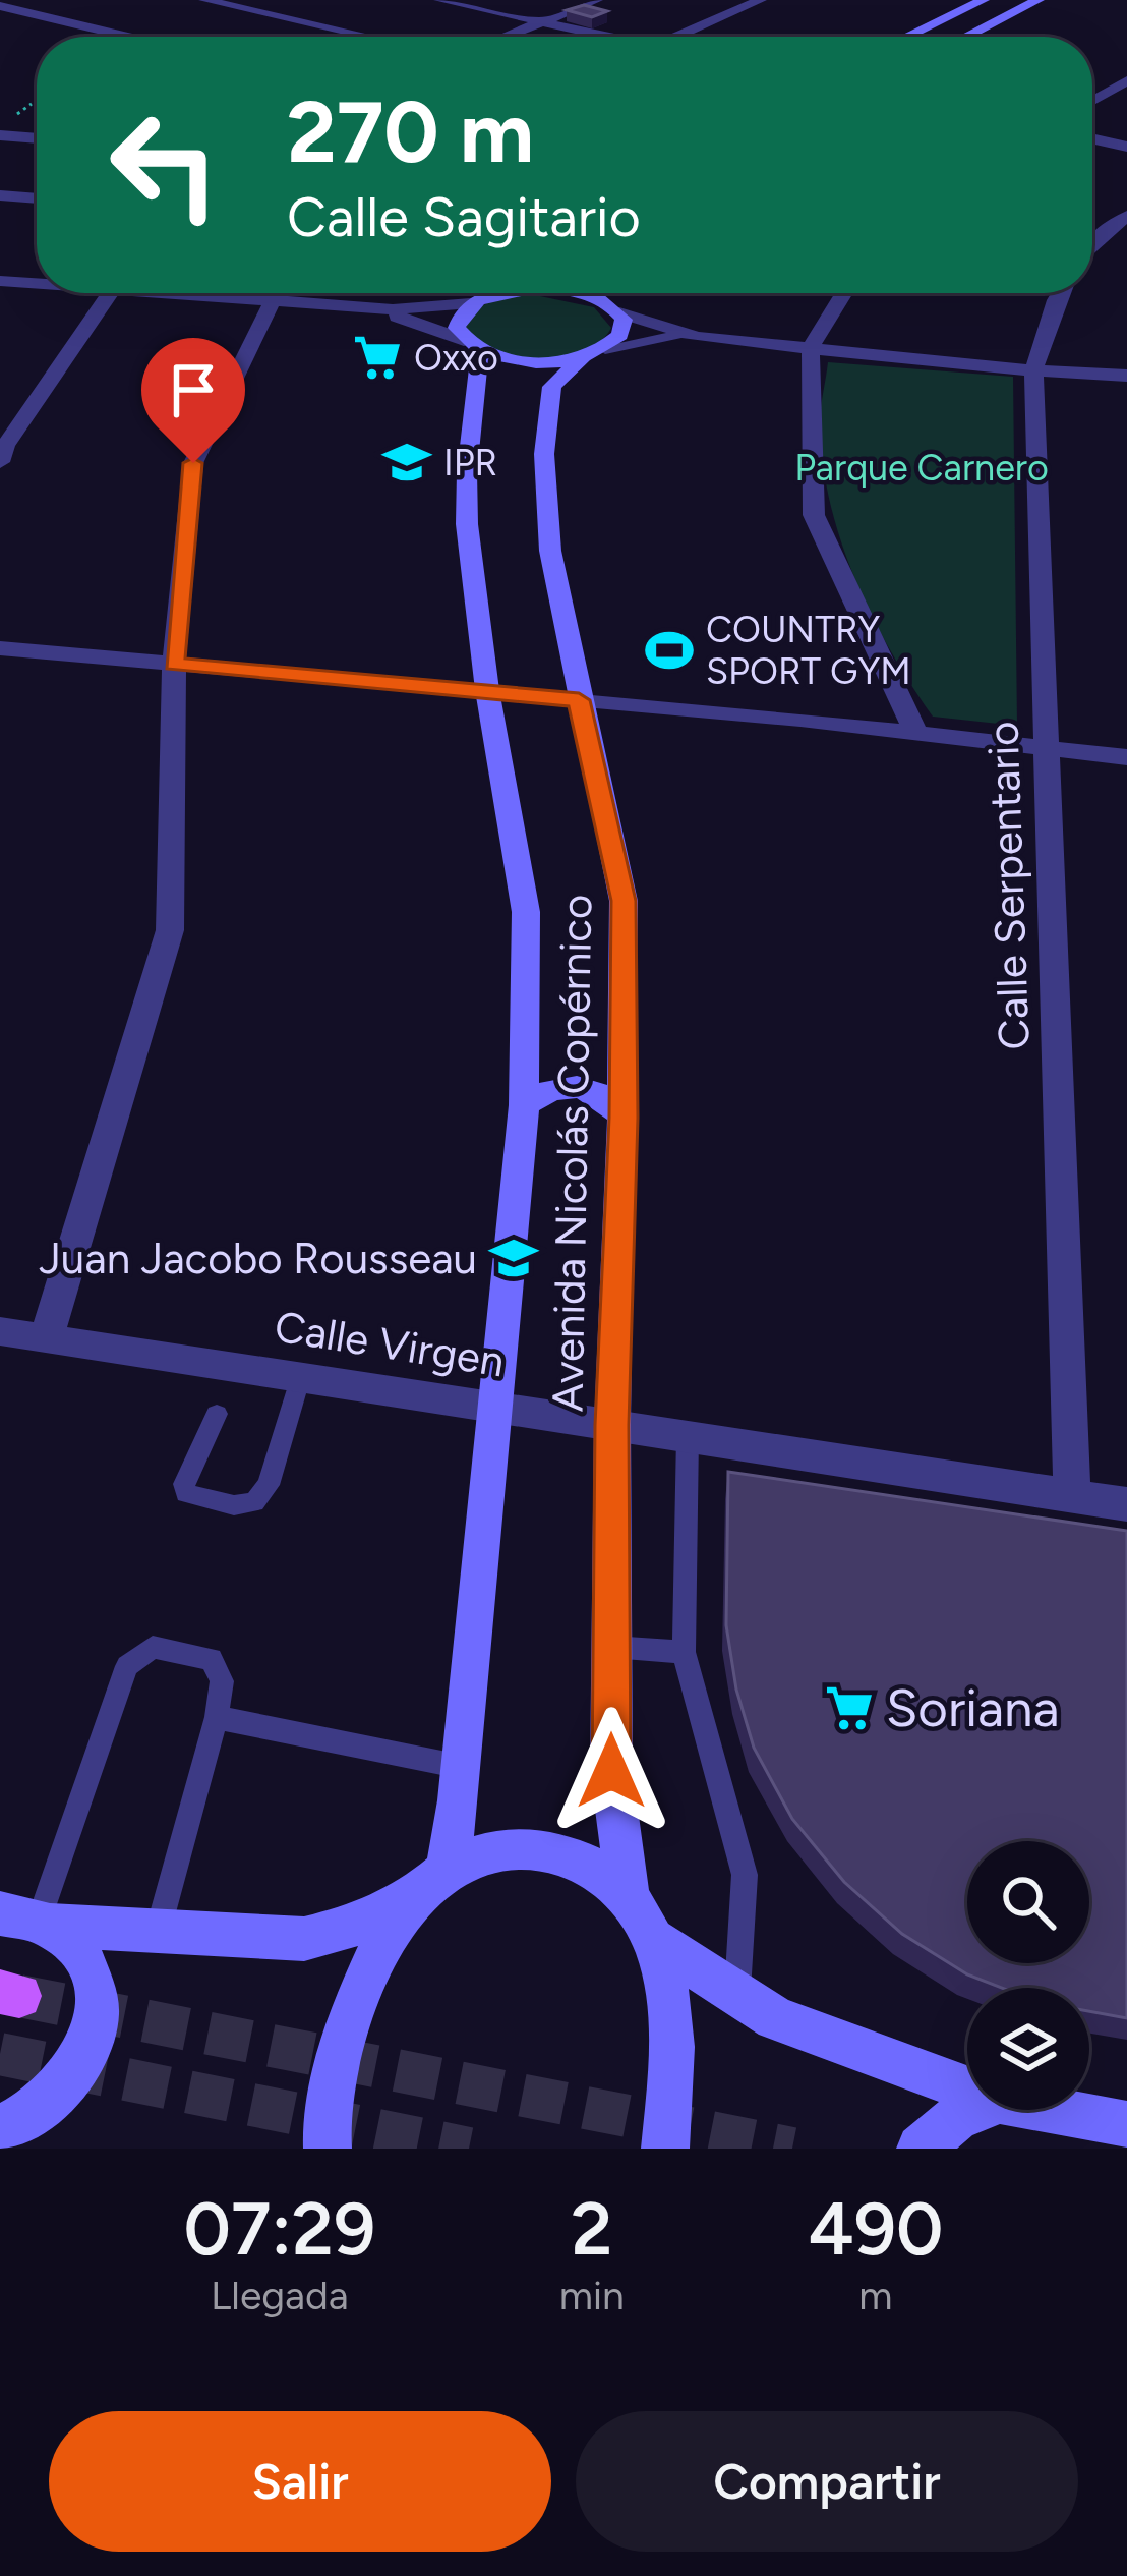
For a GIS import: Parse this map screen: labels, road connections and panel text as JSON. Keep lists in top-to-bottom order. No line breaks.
{"streets":{"main road":["Avenida Nicolás Copérnico"],"street":["Calle Serpentario","Calle Virgen"]},"crossings":[["Calle Serpentario","Calle Virgen"],["Avenida Nicolás Copérnico","Calle Virgen"]],"parks":["Parque Carnero"],"places":{"supermarket":["Oxxo","Soriana"],"school or university":["IPR","Juan Jacobo Rousseau"],"sports":["COUNTRY SPORT GYM"]},"page":{"turn":["270 m","Calle Sagitario"],"eta":["07:29","Llegada","2","min","490","m"],"buttons":["Salir","Compartir"]}}
